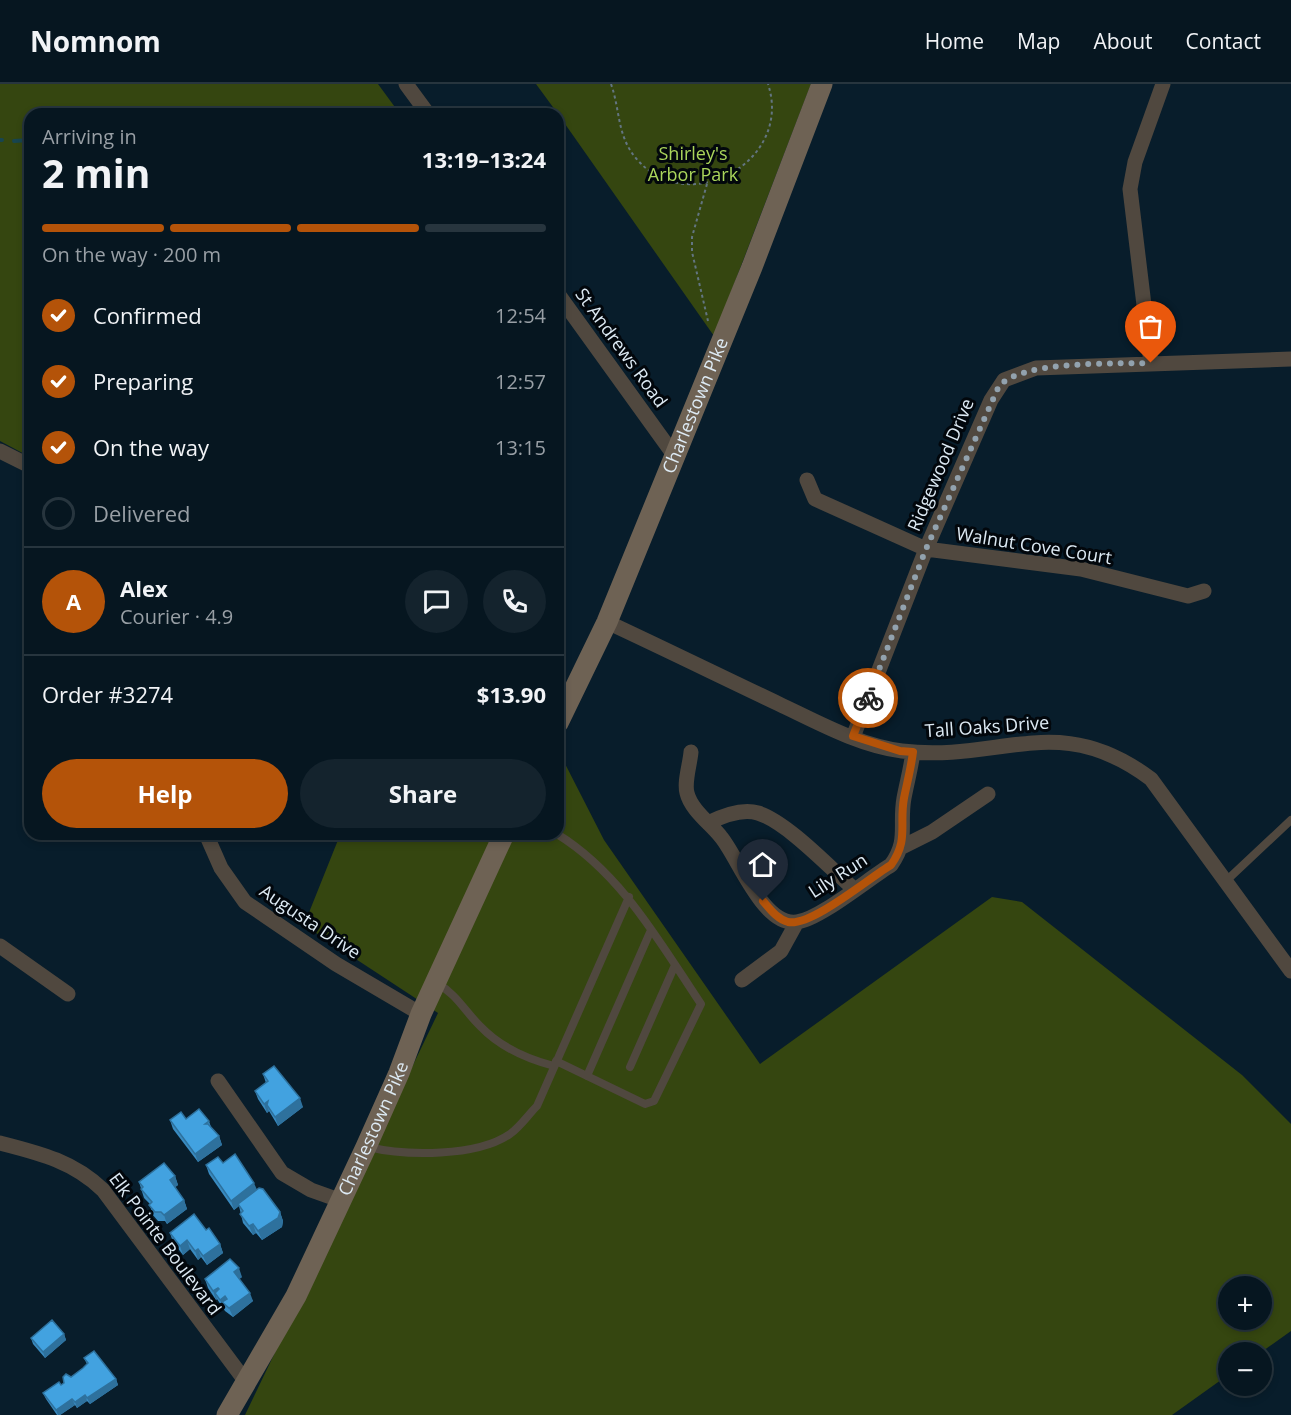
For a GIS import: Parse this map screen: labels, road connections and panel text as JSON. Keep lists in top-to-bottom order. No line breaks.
{"streets":{"street":["St Andrews Road","Charlestown Pike","Ridgewood Drive","Walnut Cove Court","Tall Oaks Drive","Lily Run","Augusta Drive","Elk Pointe Boulevard"]},"crossings":[["St Andrews Road","Charlestown Pike"],["Charlestown Pike","Tall Oaks Drive"],["Charlestown Pike","Augusta Drive"],["Charlestown Pike","Elk Pointe Boulevard"],["Ridgewood Drive","Walnut Cove Court"],["Ridgewood Drive","Tall Oaks Drive"]],"parks":["Shirley's Arbor Park"],"page":{"header":"Nomnom","nav":["Home","Map","About","Contact"],"heading":["2 min","Arriving in","13:19–13:24"],"panel":["Alex","Courier · 4.9","Order #3274","$13.90"],"bar":"On the way · 200 m","list":[["Confirmed","12:54"],["Preparing","12:57"],["On the way","13:15"],"Delivered"],"round":"A","buttons":["Help","Share"],"map_buttons":["+","−"]}}
